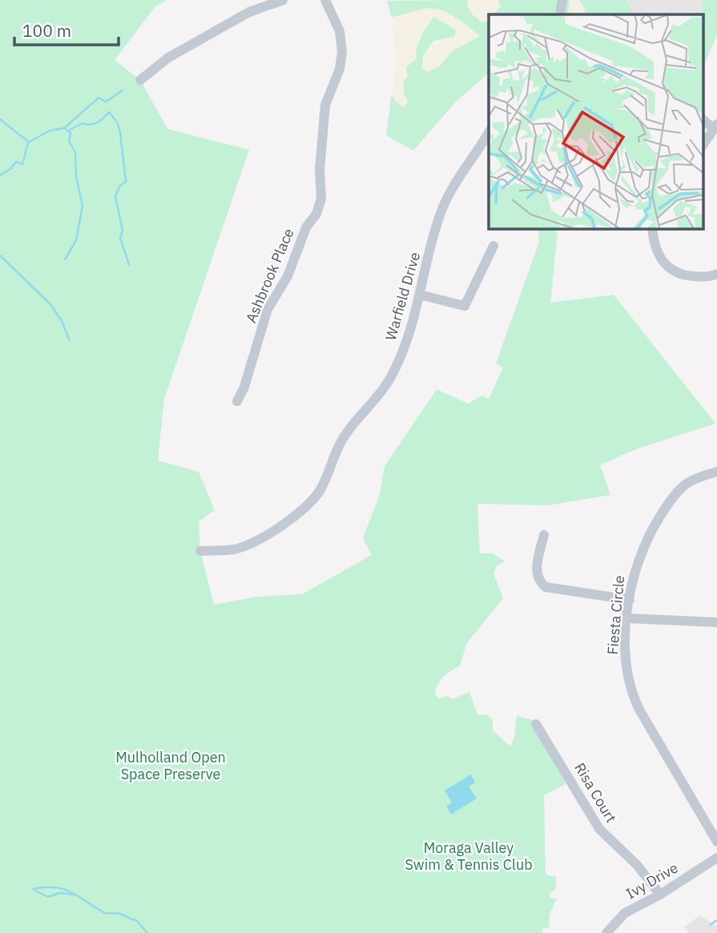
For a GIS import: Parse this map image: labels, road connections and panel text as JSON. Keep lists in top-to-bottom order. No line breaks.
{"streets":{"street":["Ashbrook Place","Warfield Drive","Fiesta Circle","Risa Court","Ivy Drive"]},"crossings":[["Risa Court","Ivy Drive"]],"parks":["Mulholland Open Space Preserve","Moraga Valley Swim & Tennis Club"],"scale_bar":"100 m"}
